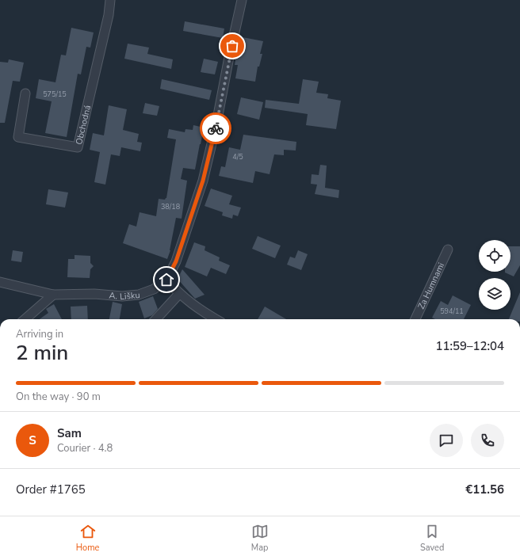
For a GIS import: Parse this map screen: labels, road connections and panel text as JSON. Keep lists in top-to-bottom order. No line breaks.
{"streets":{"street":["Obchodná","Za Humnami","A. Lišku"]},"house_numbers":["575/15","4/5","38/18","594/11"],"page":{"heading":["2 min","Arriving in","11:59–12:04"],"panel":["Sam","Courier · 4.8","Order #1765","€11.56"],"bar":"On the way · 90 m","round":"S","tabs":["Home","Map","Saved"]}}
